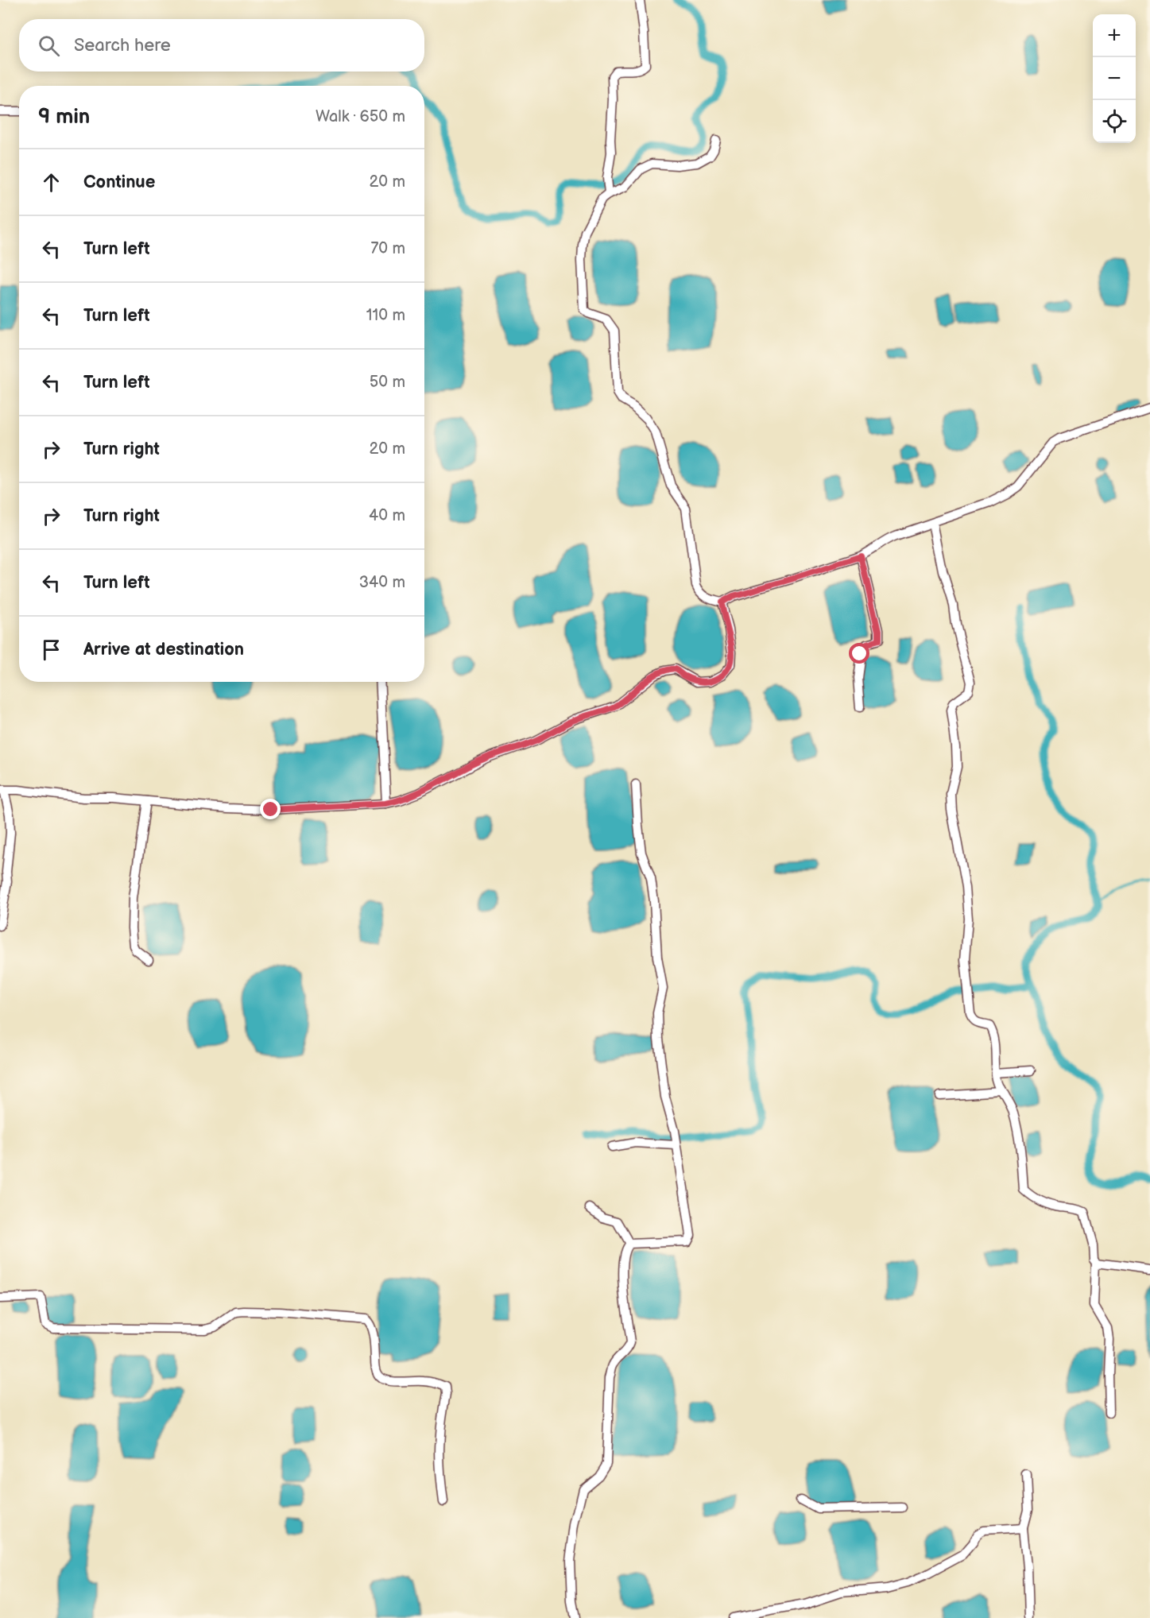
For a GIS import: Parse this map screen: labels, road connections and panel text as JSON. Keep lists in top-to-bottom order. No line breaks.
{"page":{"map_buttons":["+","−"],"search":"Search here","heading":["9 min","Walk · 650 m"],"list":[["Continue","20 m"],["Turn left","70 m"],["Turn left","110 m"],["Turn left","50 m"],["Turn right","20 m"],["Turn right","40 m"],["Turn left","340 m"],"Arrive at destination"]}}
